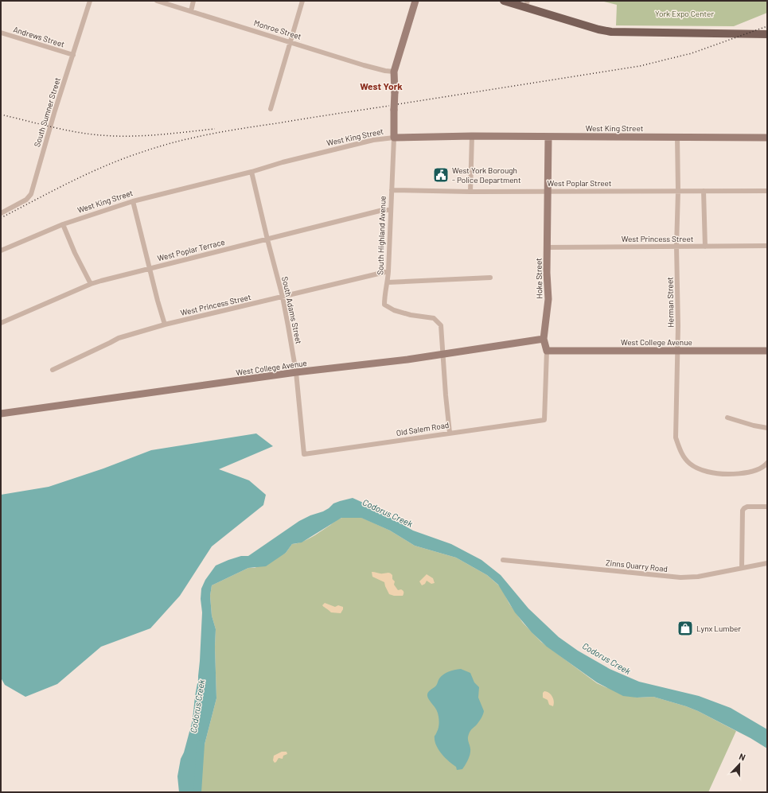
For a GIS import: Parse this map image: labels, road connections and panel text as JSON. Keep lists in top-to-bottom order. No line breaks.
{"streets":{"street":["Monroe Street","Andrews Street","South Sumner Street","West King Street","West Poplar Street","South Highland Avenue","West Princess Street","West Poplar Terrace","Hoke Street","Herman Street","South Adams Street","West College Avenue","Old Salem Road","Zinns Quarry Road"]},"crossings":[["Monroe Street","South Highland Avenue"],["Andrews Street","South Sumner Street"],["West King Street","South Highland Avenue"],["West King Street","Hoke Street"],["West King Street","Herman Street"],["West King Street","South Adams Street"],["West Poplar Street","South Highland Avenue"],["West Poplar Street","Hoke Street"],["West Poplar Street","Herman Street"],["South Highland Avenue","West Princess Street"],["South Highland Avenue","West Poplar Terrace"],["South Highland Avenue","West College Avenue"],["South Highland Avenue","Old Salem Road"],["West Princess Street","Hoke Street"],["West Princess Street","Herman Street"],["West Princess Street","South Adams Street"],["West Poplar Terrace","South Adams Street"],["Hoke Street","West College Avenue"],["Hoke Street","Old Salem Road"],["Herman Street","West College Avenue"],["South Adams Street","West College Avenue"],["South Adams Street","Old Salem Road"]],"districts":["West York"],"water":["Codorus Creek"],"parks":["York Expo Center"],"places":{"public building":["West York Borough - Police Department"],"shop":["Lynx Lumber"]},"north":"top"}
